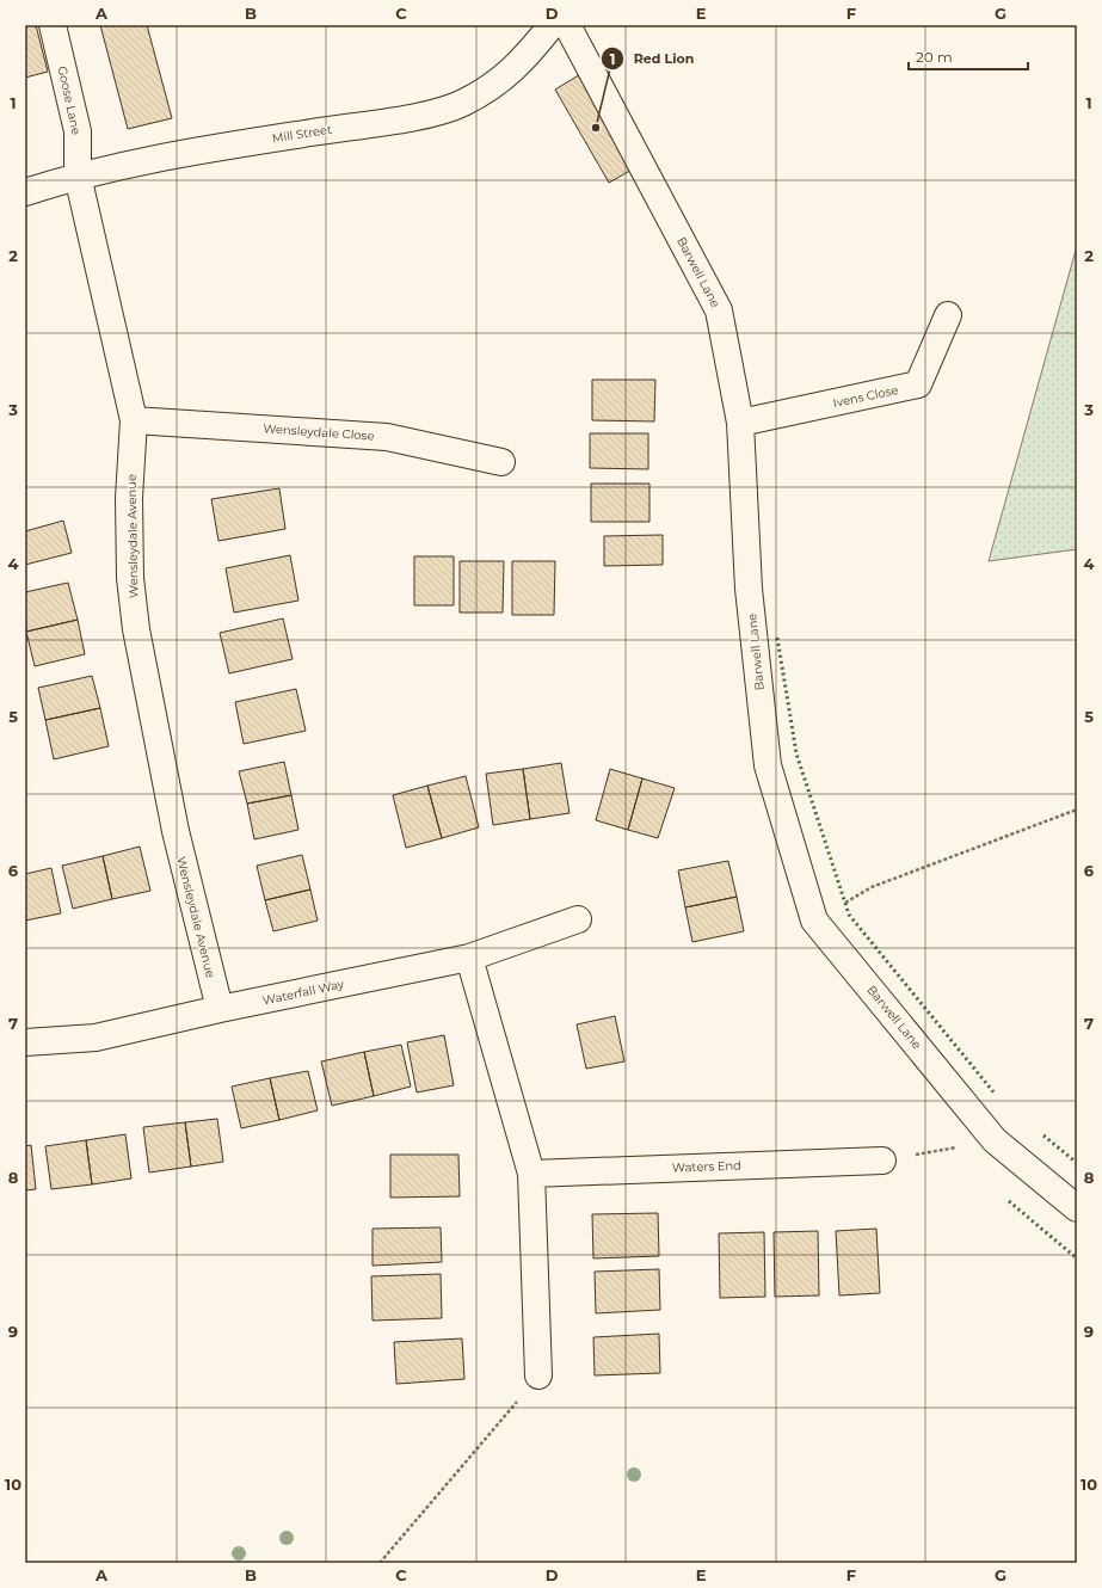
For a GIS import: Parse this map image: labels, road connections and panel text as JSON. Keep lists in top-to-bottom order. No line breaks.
{"streets":{"street":["Goose Lane","Mill Street","Barwell Lane","Ivens Close","Wensleydale Close","Wensleydale Avenue","Waterfall Way","Waters End"]},"crossings":[["Goose Lane","Mill Street"],["Goose Lane","Wensleydale Avenue"],["Mill Street","Wensleydale Avenue"],["Barwell Lane","Ivens Close"],["Wensleydale Close","Wensleydale Avenue"],["Wensleydale Avenue","Waterfall Way"]],"places":["Red Lion"],"scale_bar":"20 m","grid":{"columns":["A","B","C","D","E","F","G"],"rows":["1","2","3","4","5","6","7","8","9","10"]}}
